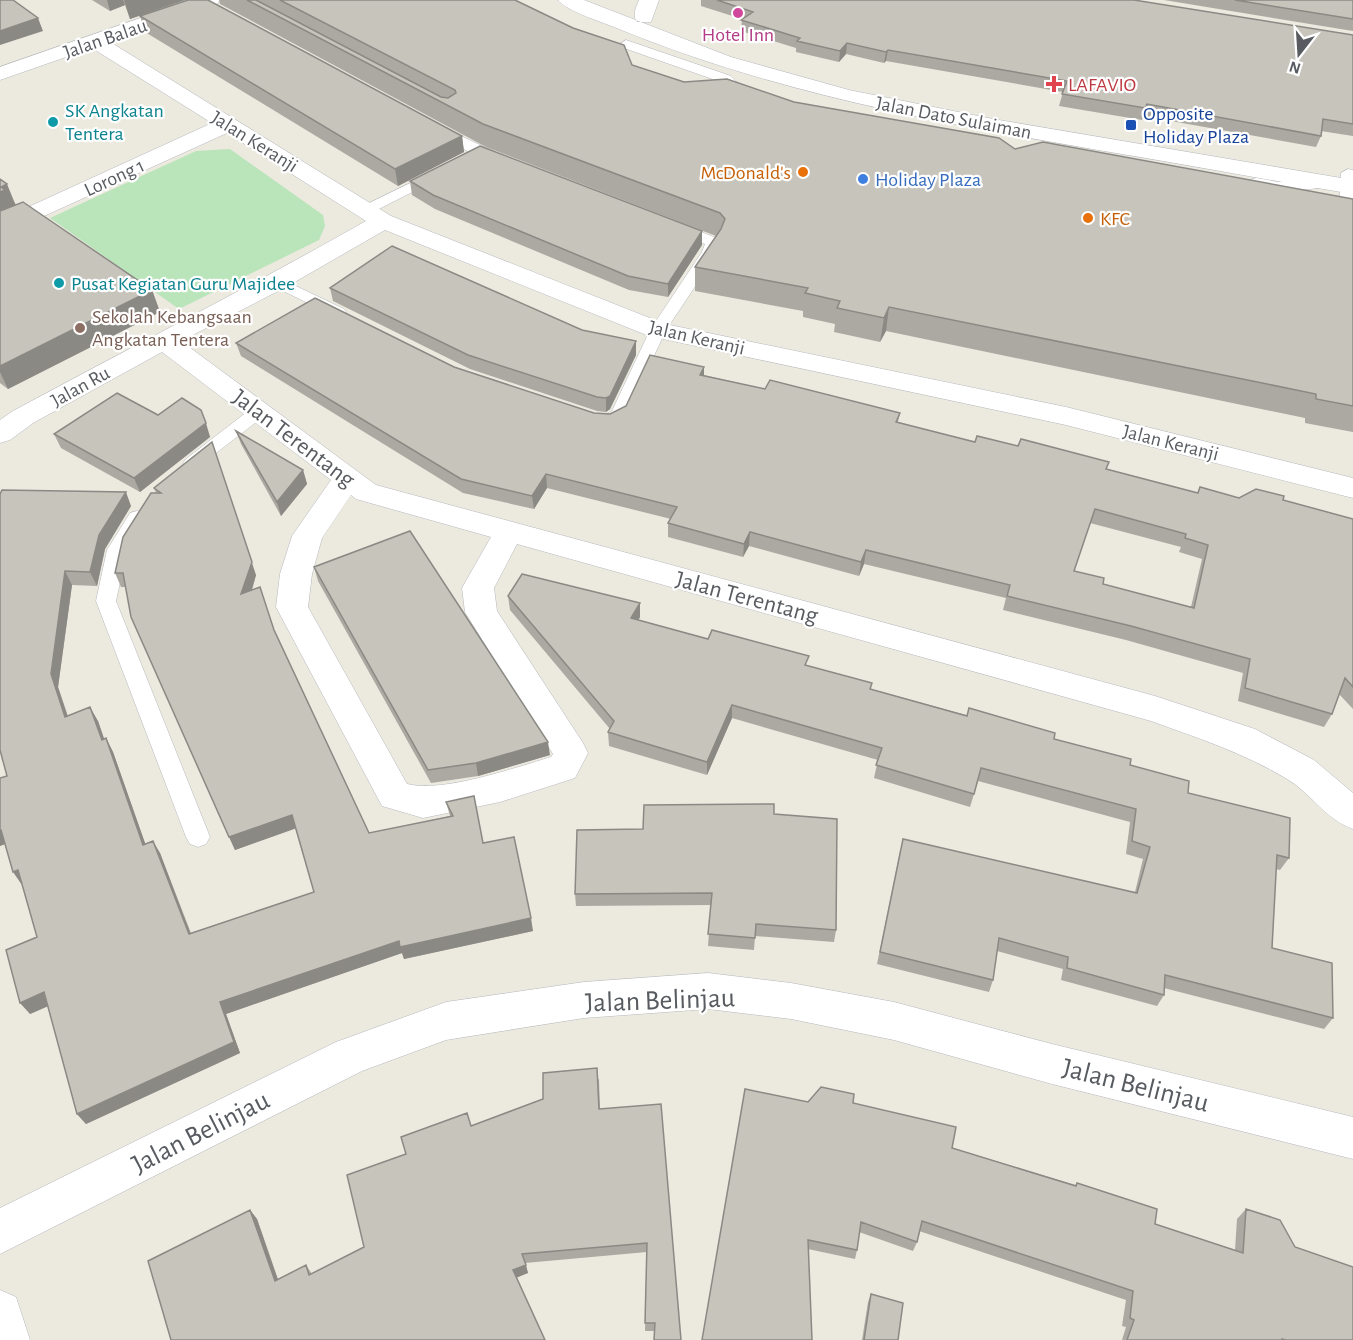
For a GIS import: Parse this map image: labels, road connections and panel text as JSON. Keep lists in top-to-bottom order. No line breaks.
{"streets":{"street":["Jalan Balau","Jalan Dato Sulaiman","Jalan Keranji","Lorong 1","Jalan Ru","Jalan Terentang","Jalan Belinjau"]},"crossings":[["Jalan Balau","Jalan Keranji"],["Jalan Keranji","Lorong 1"],["Jalan Keranji","Jalan Ru"],["Jalan Ru","Jalan Terentang"]],"places":{"other":["Hotel Inn","SK Angkatan Tentera","McDonald's","Holiday Plaza","KFC","Pusat Kegiatan Guru Majidee","Sekolah Kebangsaan Angkatan Tentera"],"health":["LAFAVIO"],"transit":["Opposite Holiday Plaza"]},"north":"bottom"}
